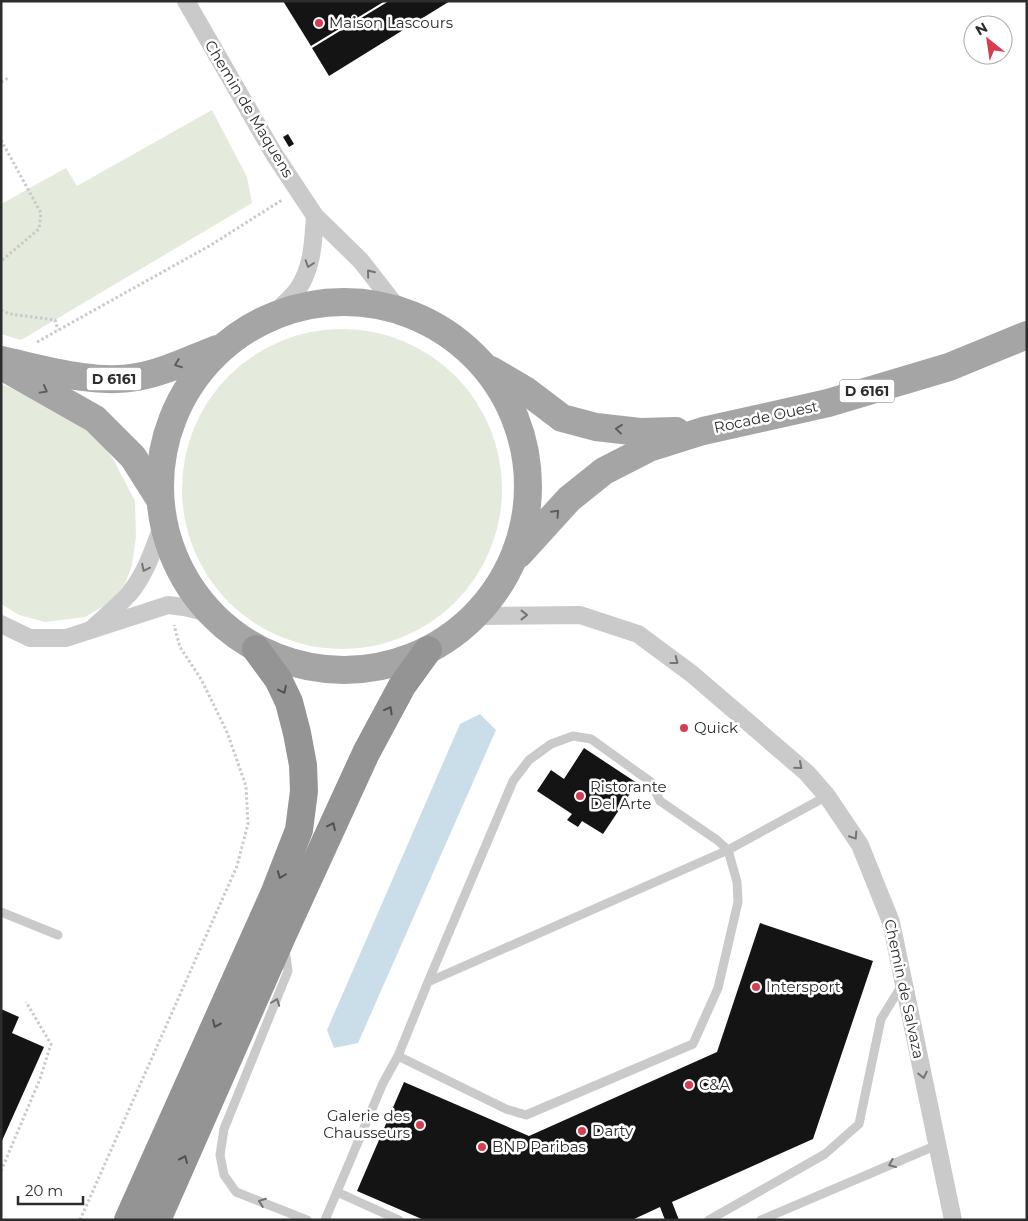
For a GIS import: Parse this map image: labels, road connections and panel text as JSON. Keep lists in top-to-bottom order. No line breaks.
{"streets":{"main road":["D 6161","Rocade Ouest"],"street":["Chemin de Maquens","Chemin de Salvaza"]},"crossings":[["D 6161","Rocade Ouest"]],"one_way":["Chemin de Salvaza"],"places":["Maison Lascours","Quick","Ristorante Del Arte","Intersport","C&A","Galerie des Chausseurs","Darty","BNP Paribas"],"scale_bar":"20 m","north":"top left"}
